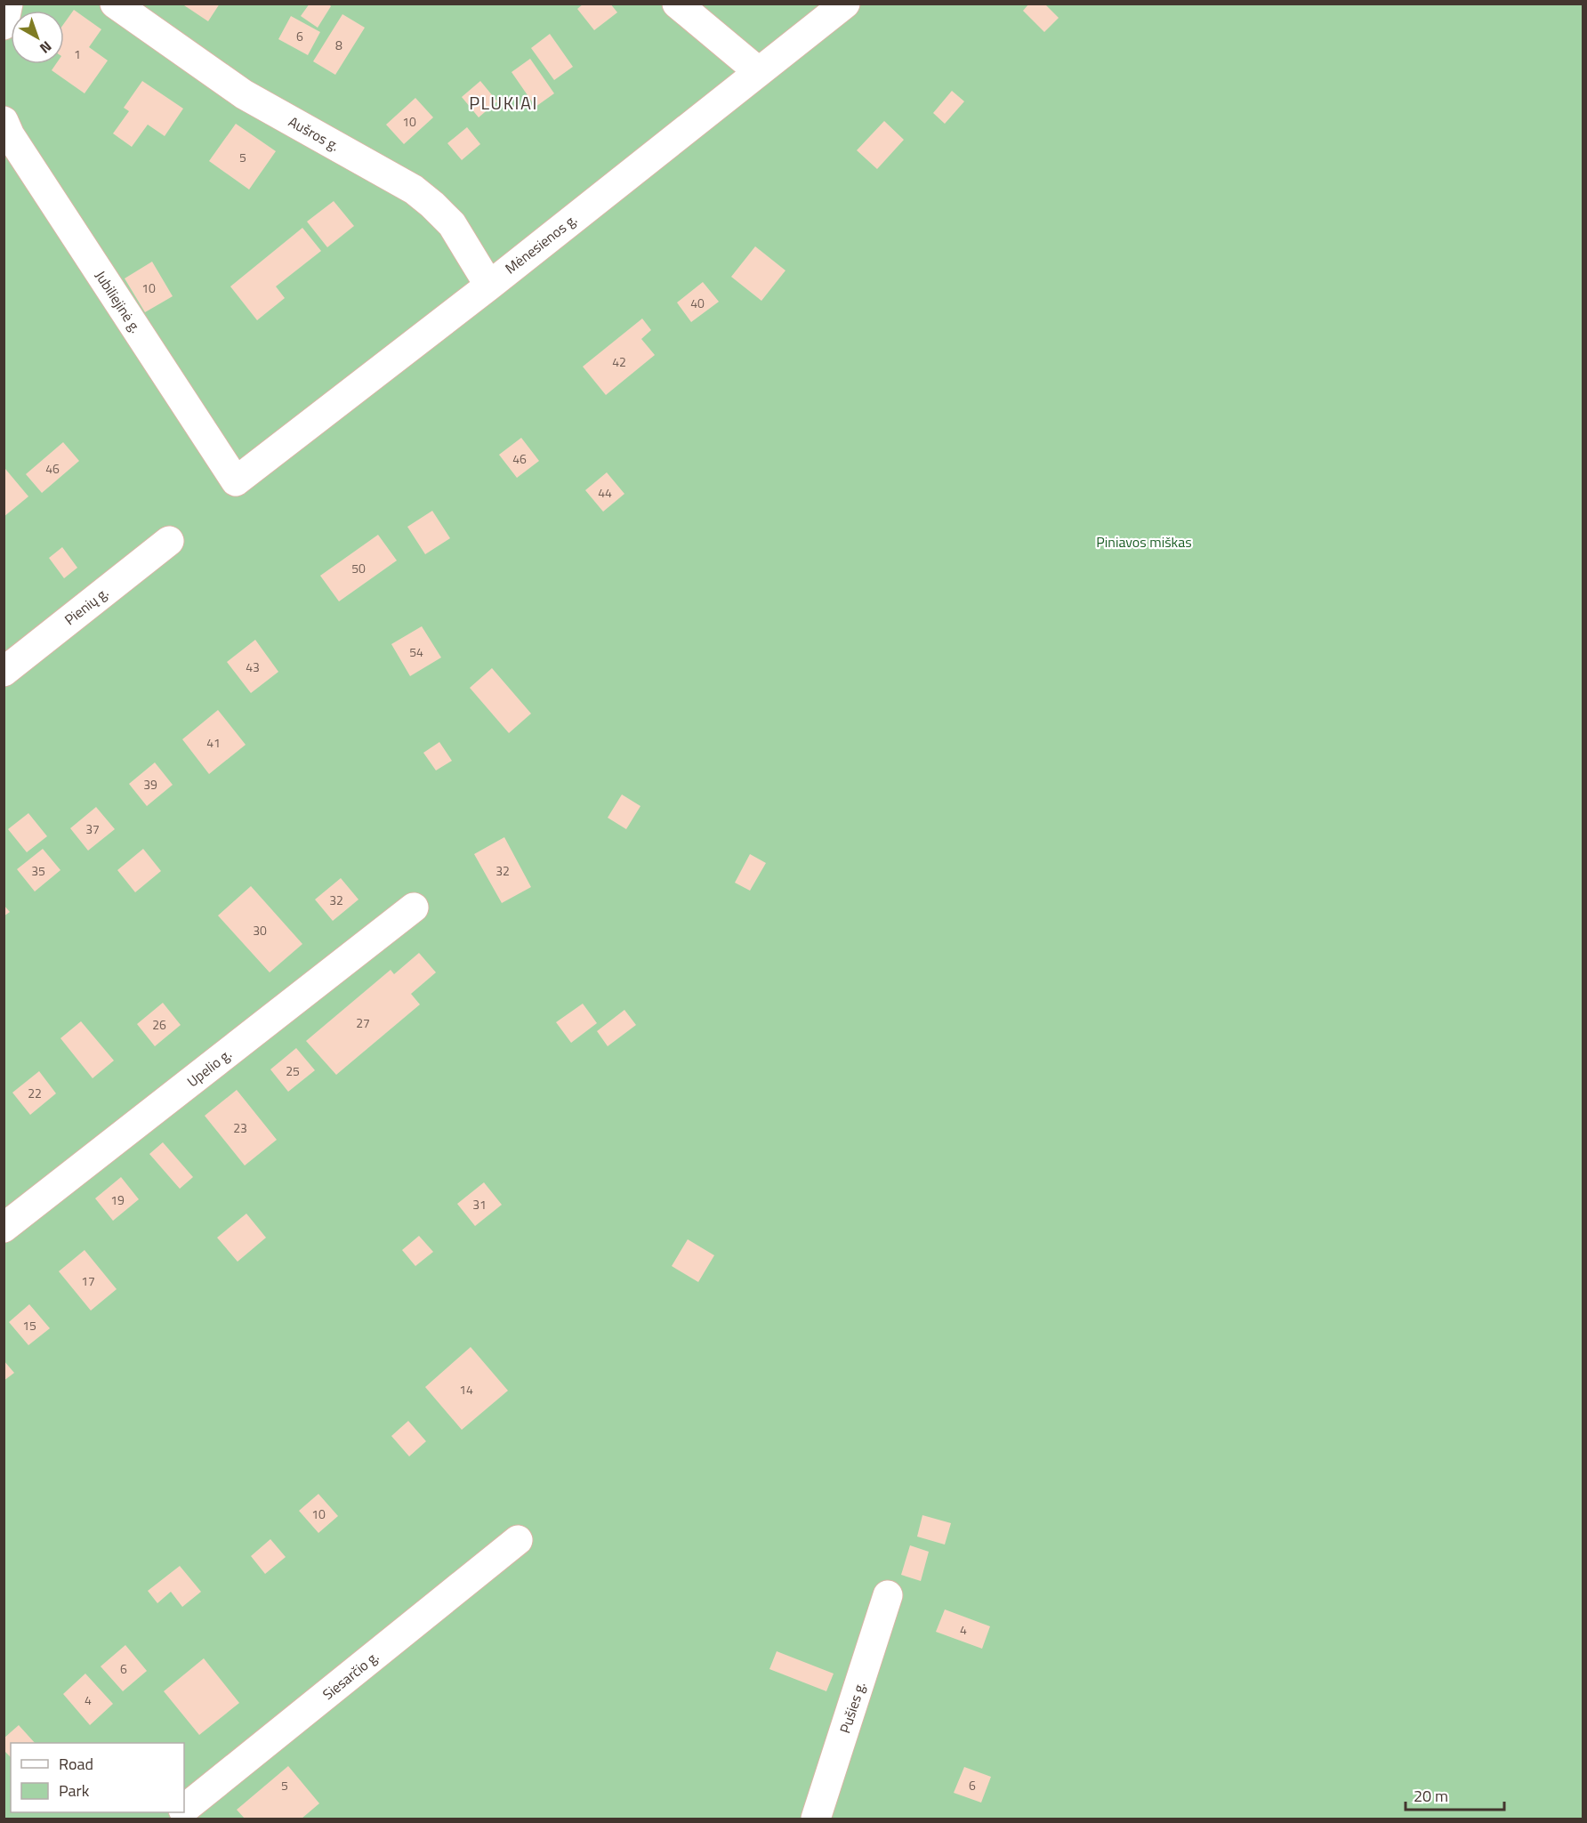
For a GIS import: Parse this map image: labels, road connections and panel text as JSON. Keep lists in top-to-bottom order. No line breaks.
{"streets":{"street":["Aušros g.","Mėnesienos g.","Jubiliejinė g.","Pienių g.","Upelio g.","Siesarčio g.","Pušies g."]},"crossings":[["Aušros g.","Mėnesienos g."],["Mėnesienos g.","Jubiliejinė g."]],"districts":["PLUKIAI"],"parks":["Piniavos miškas"],"house_numbers":["6","8","1","10","5","10","40","42","46","46","44","50","54","43","41","39","37","35","32","32","30","27","26","25","22","23","19","31","17","15","14","10","4","6","4","5","6"],"legend":["Road","Park"],"scale_bar":"20 m","north":"bottom right"}
